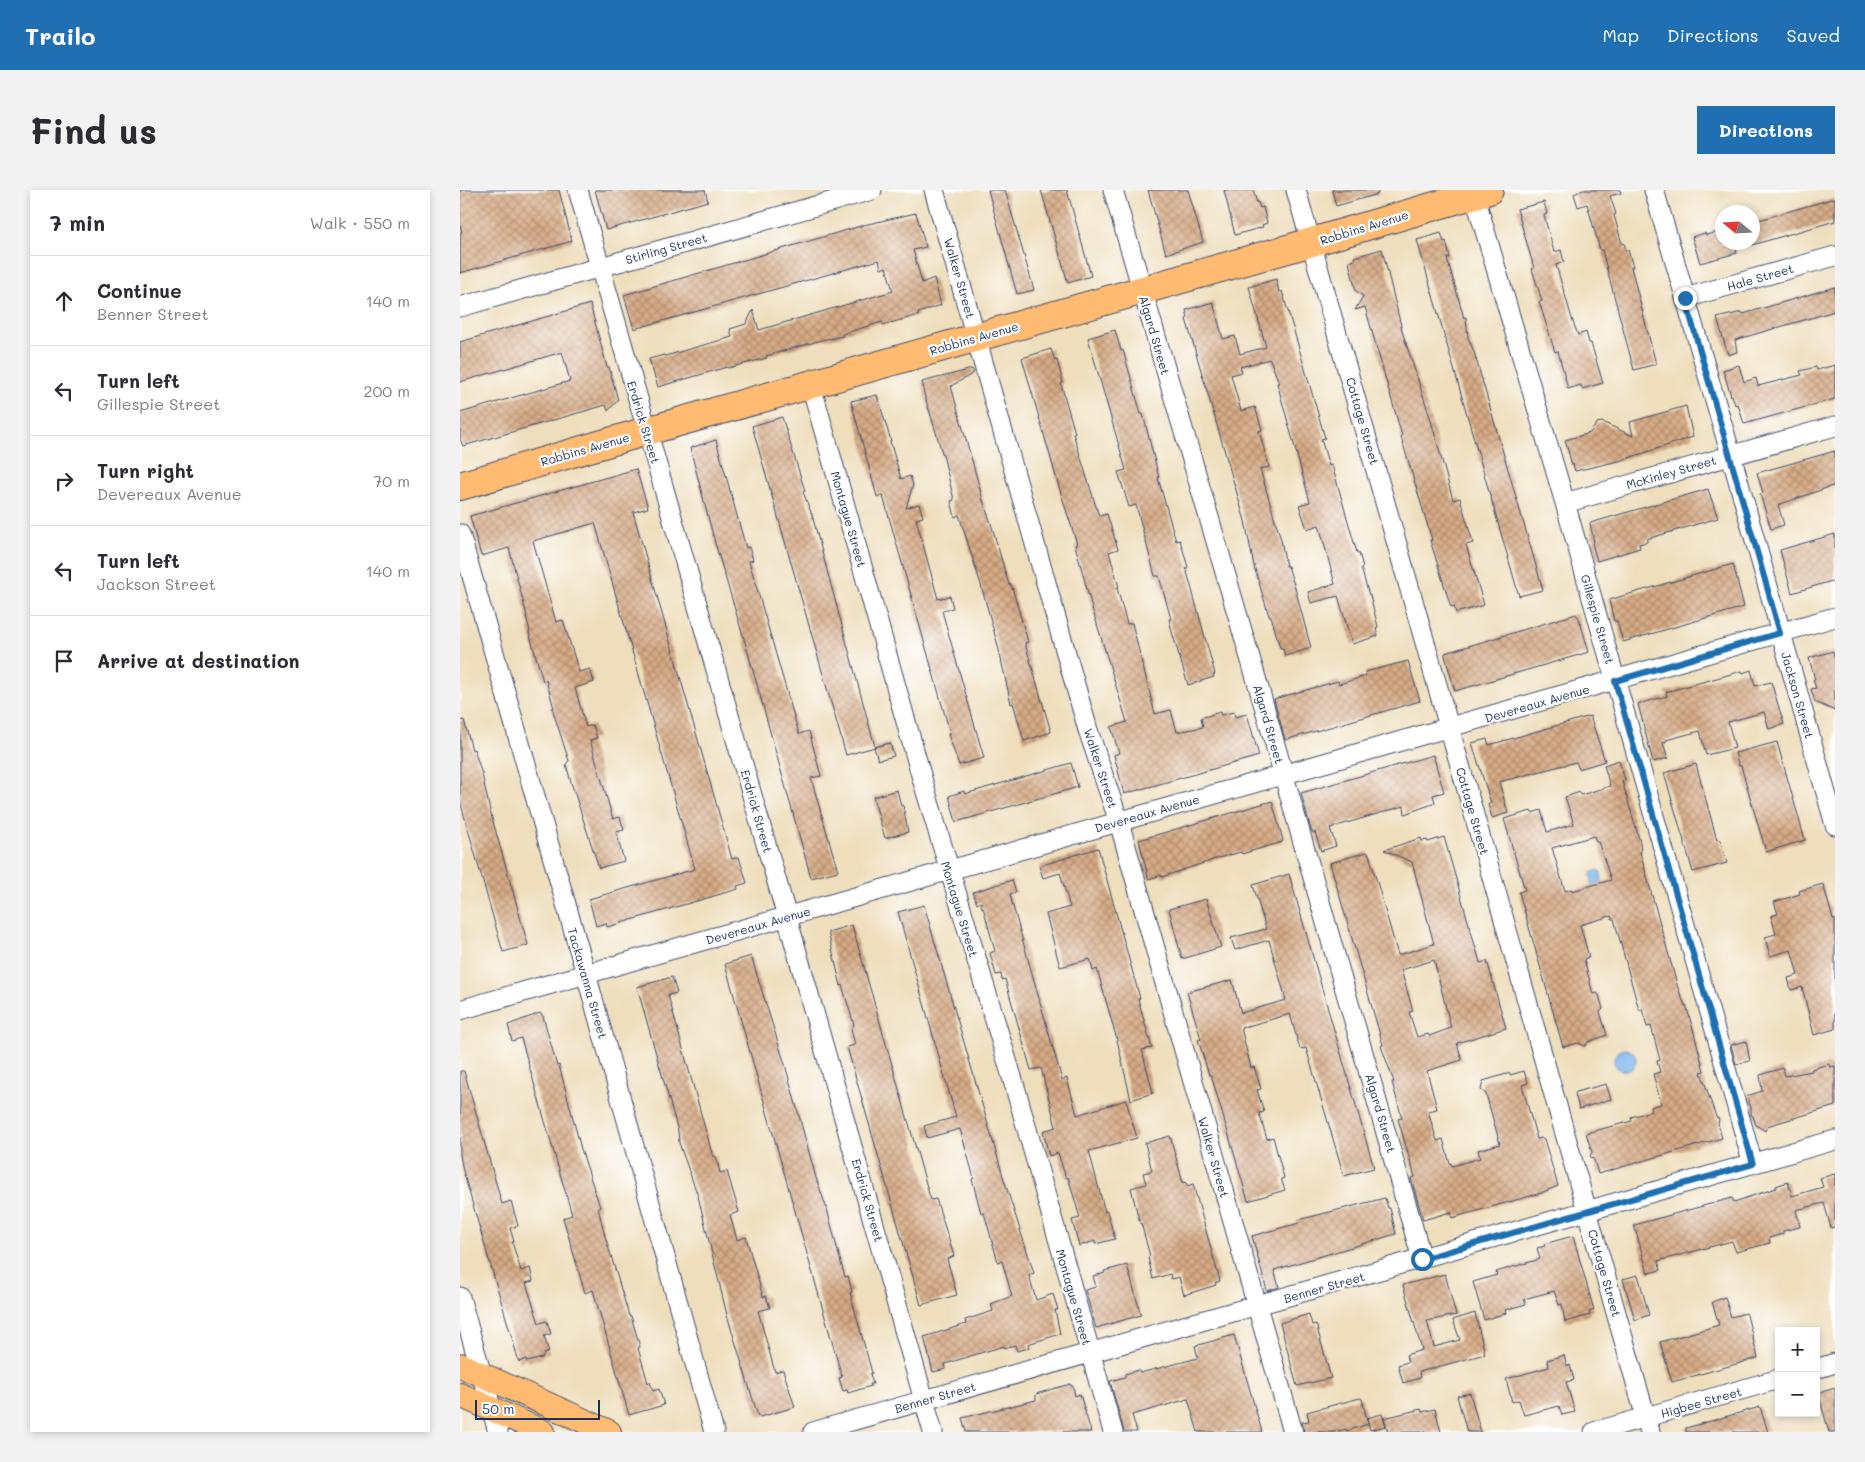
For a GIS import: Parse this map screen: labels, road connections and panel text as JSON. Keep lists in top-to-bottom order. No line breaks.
{"streets":{"highway":["Robbins Avenue"],"street":["Stirling Street","Hale Street","Walker Street","Algard Street","Cottage Street","Erdrick Street","McKinley Street","Montague Street","Gillespie Street","Jackson Street","Devereaux Avenue","Tackawanna Street","Benner Street","Higbee Street"]},"crossings":[["Robbins Avenue","Walker Street"],["Robbins Avenue","Algard Street"],["Robbins Avenue","Cottage Street"],["Robbins Avenue","Erdrick Street"],["Robbins Avenue","Montague Street"],["Robbins Avenue","Gillespie Street"],["Stirling Street","Erdrick Street"],["Hale Street","Jackson Street"],["Walker Street","Devereaux Avenue"],["Walker Street","Benner Street"],["Algard Street","Devereaux Avenue"],["Algard Street","Benner Street"],["Cottage Street","Devereaux Avenue"],["Cottage Street","Benner Street"],["Cottage Street","Higbee Street"],["Erdrick Street","Devereaux Avenue"],["Erdrick Street","Benner Street"],["McKinley Street","Gillespie Street"],["McKinley Street","Jackson Street"],["Montague Street","Devereaux Avenue"],["Montague Street","Benner Street"],["Gillespie Street","Devereaux Avenue"],["Gillespie Street","Benner Street"],["Jackson Street","Devereaux Avenue"],["Devereaux Avenue","Tackawanna Street"]],"scale_bar":"50 m","north":"left","page":{"header":"Trailo","nav":["Map","Directions","Saved"],"buttons":"Directions","title":"Find us","heading":["7 min","Walk · 550 m"],"list":[["Continue","Benner Street","140 m"],["Turn left","Gillespie Street","200 m"],["Turn right","Devereaux Avenue","70 m"],["Turn left","Jackson Street","140 m"],"Arrive at destination"],"map_buttons":["+","−"],"scale":"50 m"}}
